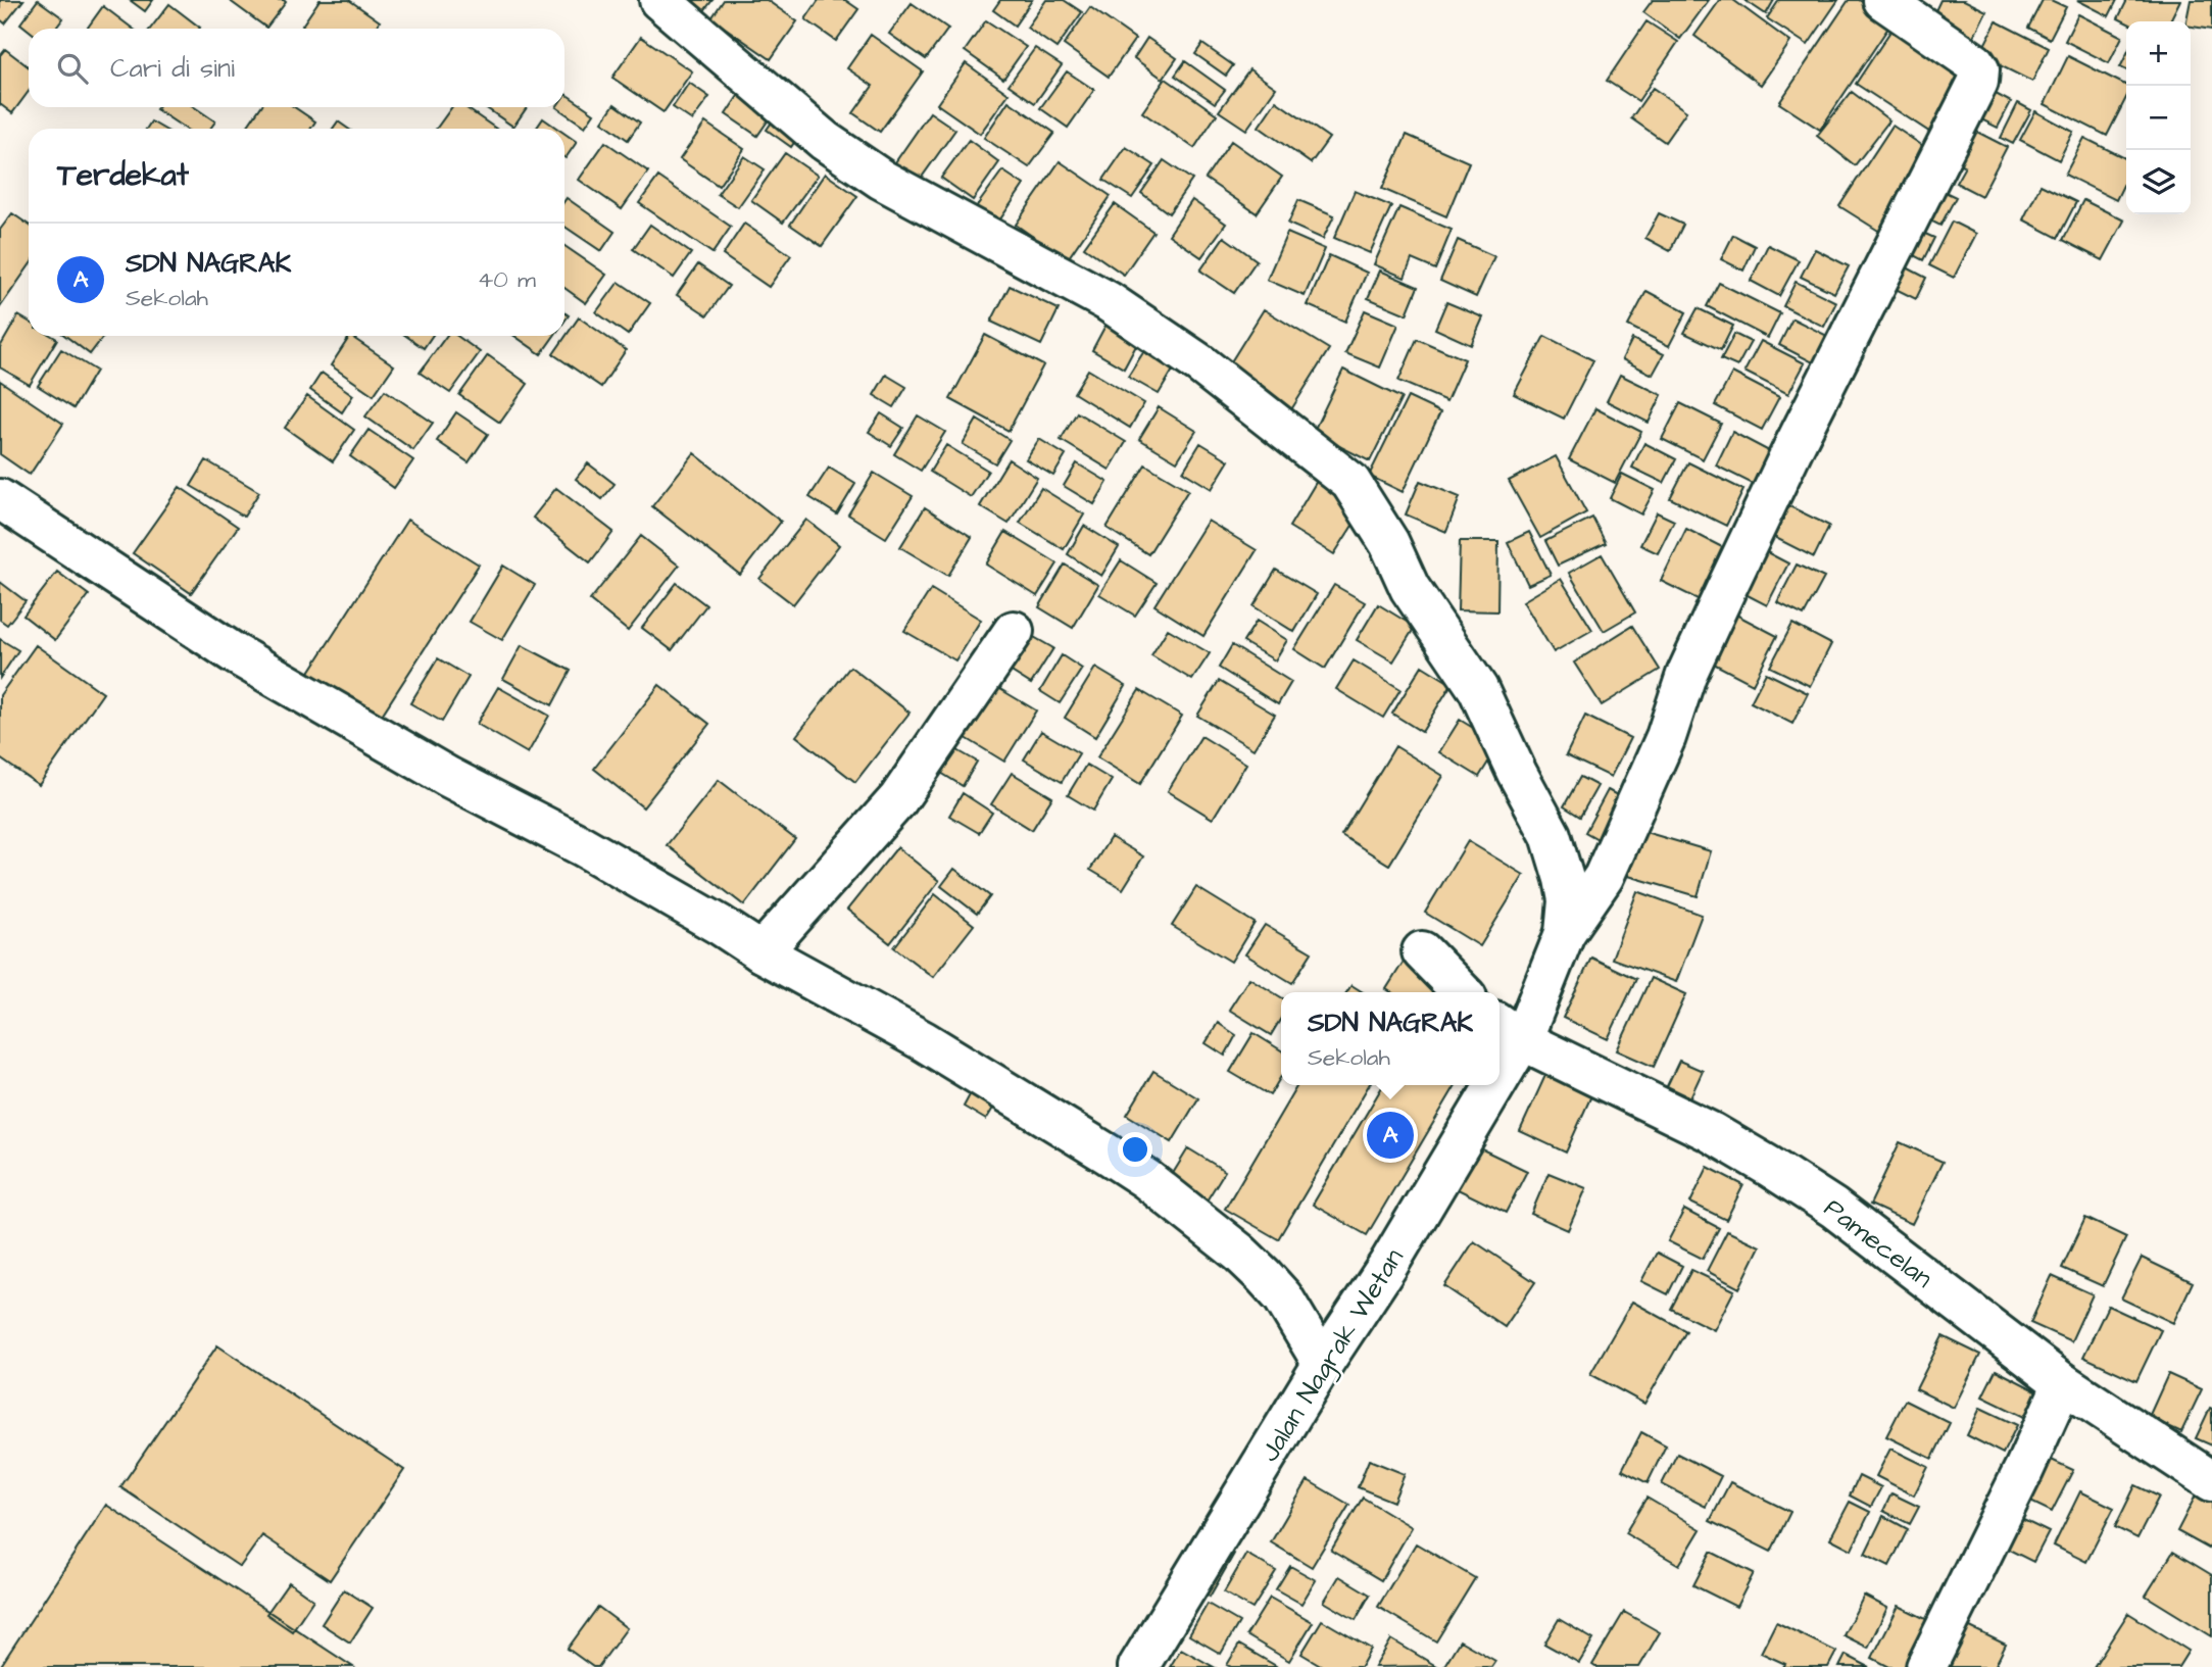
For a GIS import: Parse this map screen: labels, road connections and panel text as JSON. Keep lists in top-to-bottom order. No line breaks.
{"streets":{"street":["Pamecelan","Jalan Nagrak Wetan"]},"crossings":[["Pamecelan","Jalan Nagrak Wetan"]],"page":{"map_buttons":["+","−"],"search":"Cari di sini","heading":"Terdekat","list":[{"mark":"A","name":"SDN NAGRAK","note":"Sekolah","value":"40 m"}],"popup":["SDN NAGRAK","Sekolah"],"pins":"A"}}
